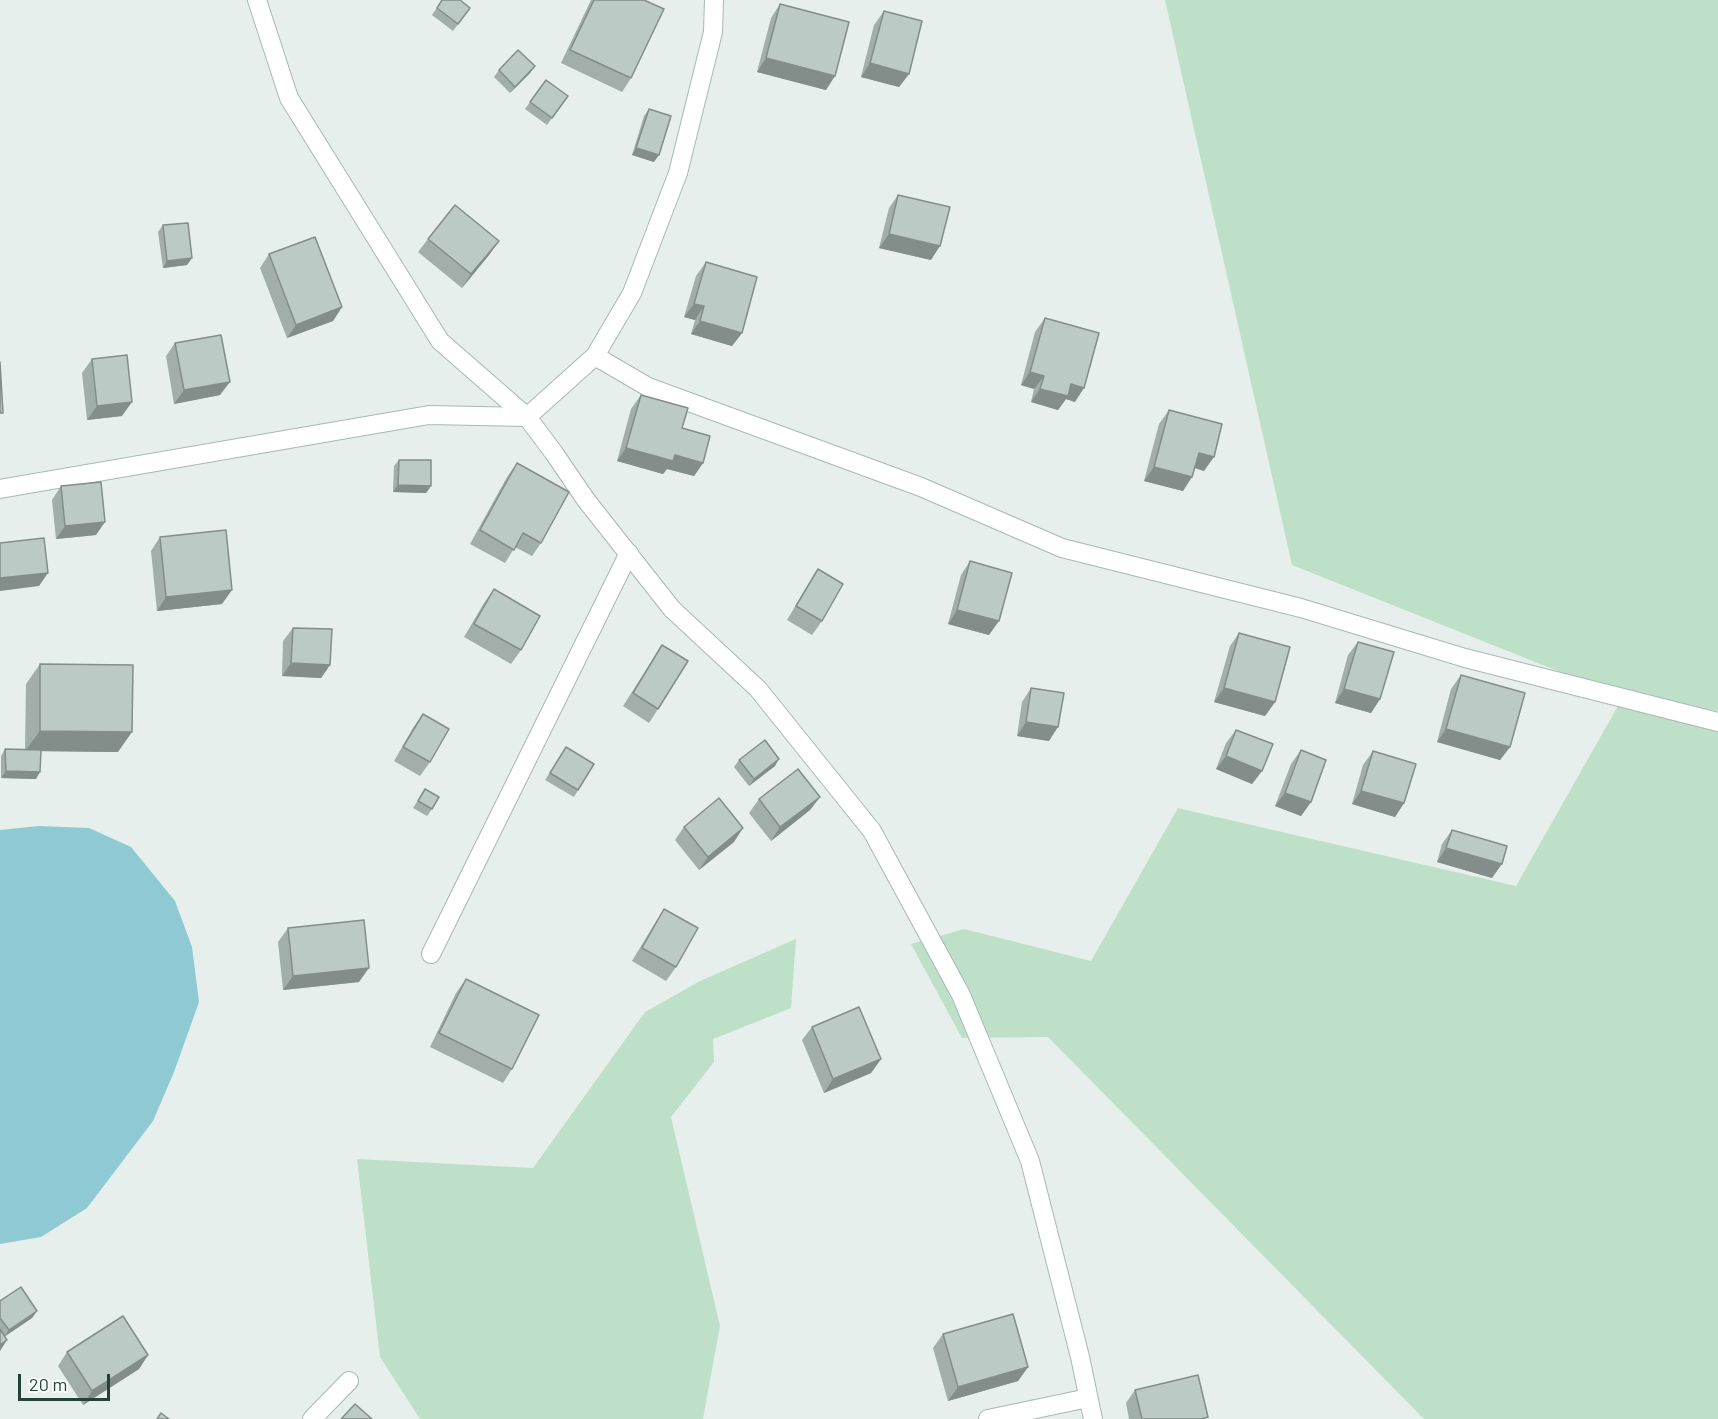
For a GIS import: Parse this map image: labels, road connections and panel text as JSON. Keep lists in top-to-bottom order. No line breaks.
{"scale_bar":"20 m"}
